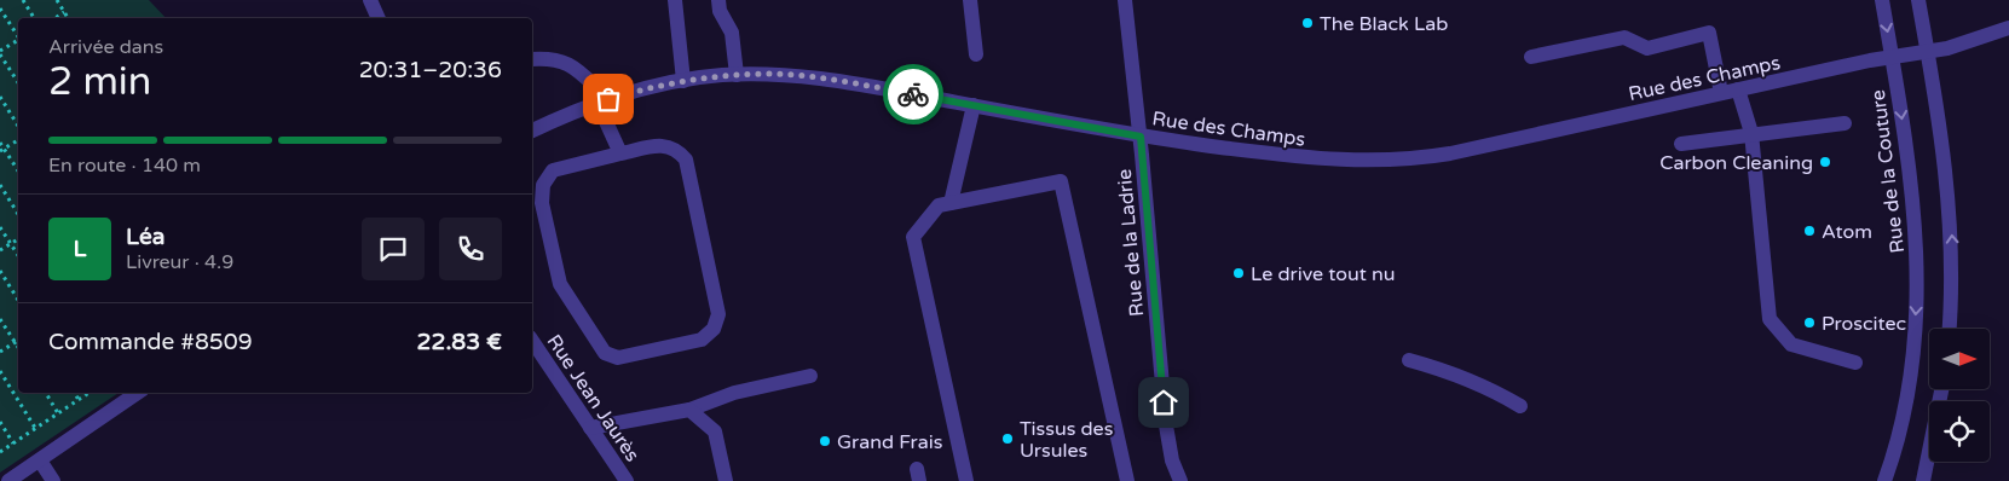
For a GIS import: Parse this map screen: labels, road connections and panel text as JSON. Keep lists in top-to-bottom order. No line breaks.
{"streets":{"street":["Rue des Champs","Rue de la Couture","Rue de la Ladrie","Rue Jean Jaurès"]},"crossings":[["Rue des Champs","Rue de la Couture"],["Rue des Champs","Rue de la Ladrie"]],"places":["The Black Lab","Carbon Cleaning","Atom","Le drive tout nu","Proscitec","Tissus des Ursules","Grand Frais"],"north":"right","page":{"heading":["2 min","Arrivée dans","20:31–20:36"],"panel":["Léa","Livreur · 4.9","Commande #8509","22.83 €"],"bar":"En route · 140 m","round":"L"}}
